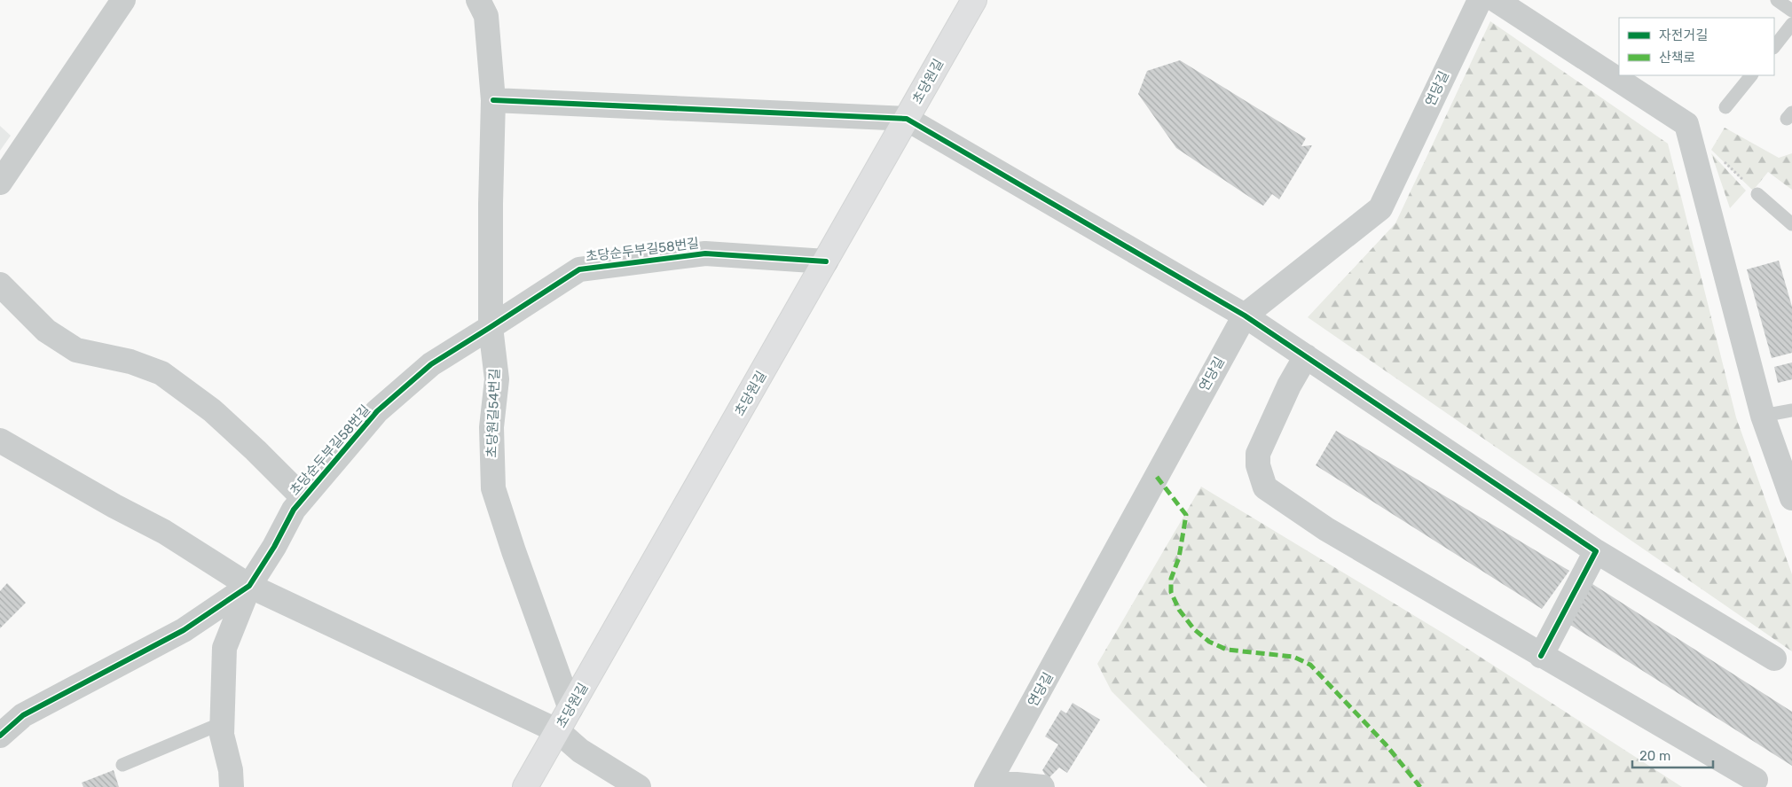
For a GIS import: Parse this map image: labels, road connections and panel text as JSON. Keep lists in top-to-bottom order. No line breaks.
{"streets":{"street":["초당원길","연당길","초당순두부길58번길","초당원길54번길"]},"crossings":[["초당원길","초당순두부길58번길"],["초당원길","초당원길54번길"],["초당순두부길58번길","초당원길54번길"]],"legend":["자전거길","산책로"],"scale_bar":"20 m"}
